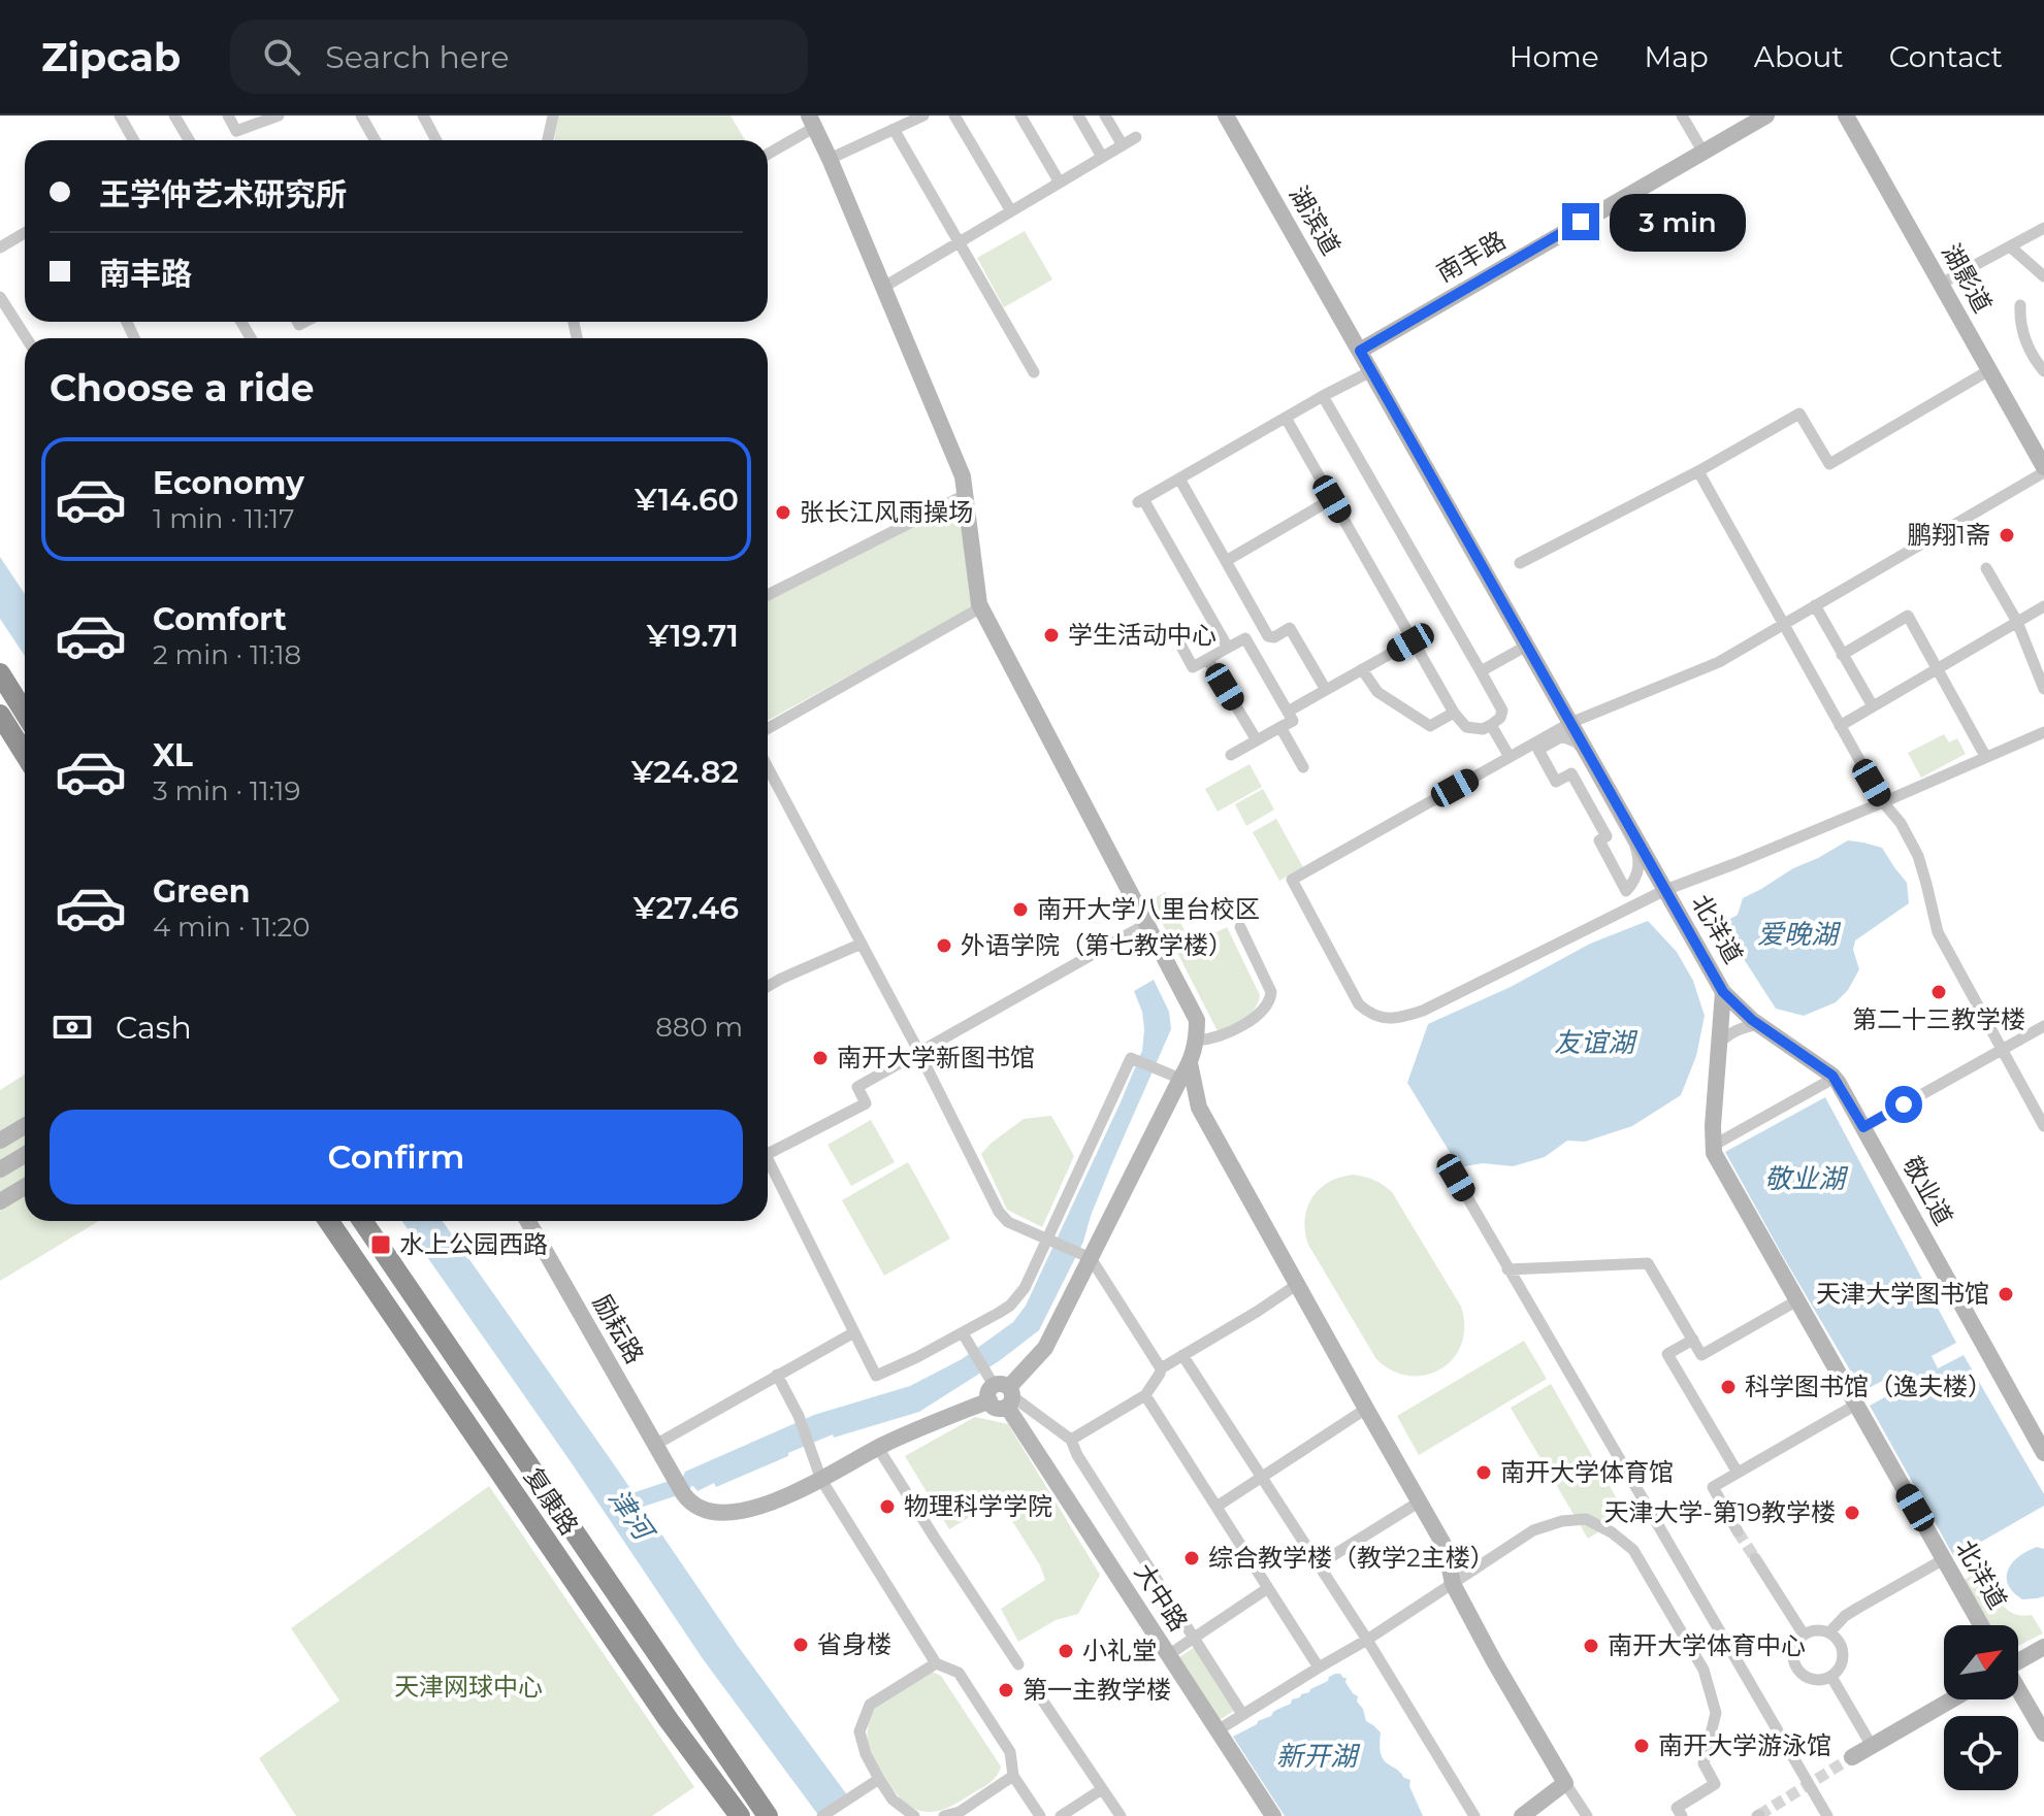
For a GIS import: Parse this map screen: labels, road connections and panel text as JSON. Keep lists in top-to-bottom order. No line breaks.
{"streets":{"highway":["复康路"],"street":["湖滨道","南丰路","湖影道","北洋道","敬业道","励耘路","大中路"]},"crossings":[["湖滨道","南丰路"],["湖滨道","北洋道"],["南丰路","北洋道"],["北洋道","敬业道"]],"water":["爱晚湖","友谊湖","敬业湖","津河","新开湖"],"parks":["天津网球中心"],"places":{"other":["张长江风雨操场","鹏翔1斋","学生活动中心","南开大学八里台校区","外语学院（第七教学楼）","第二十三教学楼","南开大学新图书馆","天津大学图书馆","科学图书馆（逸夫楼）","南开大学体育馆","物理科学学院","天津大学-第19教学楼","综合教学楼（教学2主楼）","省身楼","南开大学体育中心","小礼堂","第一主教学楼","南开大学游泳馆"],"transit":["水上公园西路"]},"north":"top right","page":{"header":"Zipcab","search":"Search here","nav":["Home","Map","About","Contact"],"banner":["王学仲艺术研究所","南丰路"],"bubble":"3 min","heading":"Choose a ride","list":[{"name":"Economy","note":"1 min · 11:17","value":"¥14.60"},{"name":"Comfort","note":"2 min · 11:18","value":"¥19.71"},{"name":"XL","note":"3 min · 11:19","value":"¥24.82"},{"name":"Green","note":"4 min · 11:20","value":"¥27.46"}],"pay":["Cash","880 m"],"buttons":"Confirm"}}
